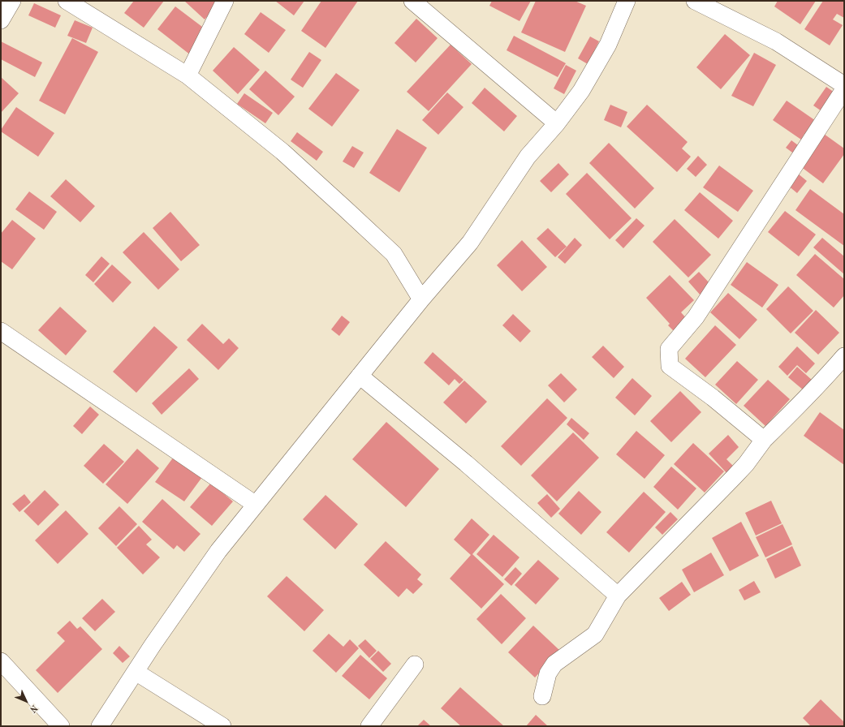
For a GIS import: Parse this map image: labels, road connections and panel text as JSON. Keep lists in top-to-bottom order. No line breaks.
{"north":"bottom right"}
